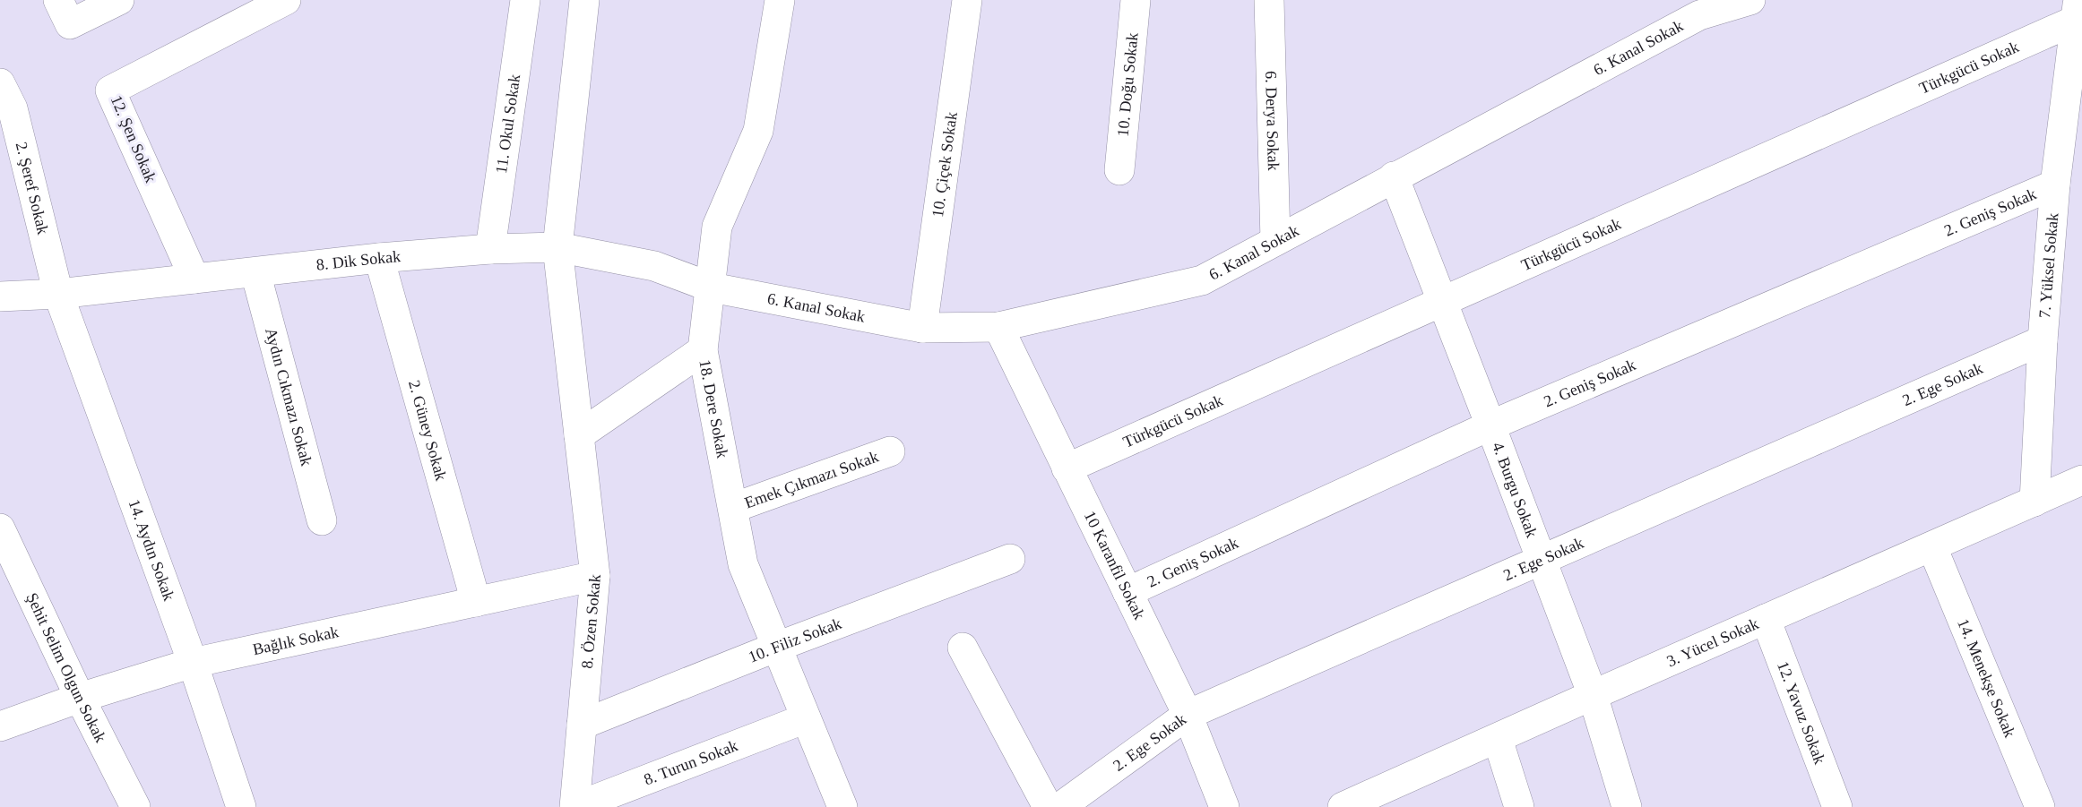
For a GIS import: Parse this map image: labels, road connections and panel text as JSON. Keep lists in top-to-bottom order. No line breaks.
{"streets":{"street":["6. Kanal Sokak","Türkgücü Sokak","10. Doğu Sokak","6. Derya Sokak","11. Okul Sokak","12. Şen Sokak","10. Çiçek Sokak","2. Şeref Sokak","2. Geniş Sokak","8. Dik Sokak","7. Yüksel Sokak","2. Ege Sokak","Aydın Cıkmazı Sokak","18. Dere Sokak","2. Güney Sokak","Emek Çıkmazı Sokak","4. Burgu Sokak","14. Aydın Sokak","10 Karanfil Sokak","8. Özen Sokak","Bağlık Sokak","10. Filiz Sokak","3. Yücel Sokak","Şehit Selim Olgun Sokak","14. Menekşe Sokak","12. Yavuz Sokak","8. Turun Sokak"]},"crossings":[["6. Kanal Sokak","6. Derya Sokak"],["6. Kanal Sokak","10. Çiçek Sokak"],["6. Kanal Sokak","8. Dik Sokak"],["6. Kanal Sokak","18. Dere Sokak"],["6. Kanal Sokak","4. Burgu Sokak"],["6. Kanal Sokak","10 Karanfil Sokak"],["Türkgücü Sokak","7. Yüksel Sokak"],["Türkgücü Sokak","4. Burgu Sokak"],["Türkgücü Sokak","10 Karanfil Sokak"],["11. Okul Sokak","8. Dik Sokak"],["12. Şen Sokak","8. Dik Sokak"],["2. Şeref Sokak","8. Dik Sokak"],["2. Şeref Sokak","14. Aydın Sokak"],["2. Geniş Sokak","7. Yüksel Sokak"],["2. Geniş Sokak","4. Burgu Sokak"],["2. Geniş Sokak","10 Karanfil Sokak"],["8. Dik Sokak","Aydın Cıkmazı Sokak"],["8. Dik Sokak","18. Dere Sokak"],["8. Dik Sokak","2. Güney Sokak"],["8. Dik Sokak","14. Aydın Sokak"],["8. Dik Sokak","8. Özen Sokak"],["7. Yüksel Sokak","2. Ege Sokak"],["7. Yüksel Sokak","3. Yücel Sokak"],["2. Ege Sokak","4. Burgu Sokak"],["2. Ege Sokak","10 Karanfil Sokak"],["18. Dere Sokak","Emek Çıkmazı Sokak"],["18. Dere Sokak","10. Filiz Sokak"],["18. Dere Sokak","8. Turun Sokak"],["2. Güney Sokak","Bağlık Sokak"],["4. Burgu Sokak","3. Yücel Sokak"],["14. Aydın Sokak","Bağlık Sokak"],["8. Özen Sokak","Bağlık Sokak"],["8. Özen Sokak","10. Filiz Sokak"],["8. Özen Sokak","8. Turun Sokak"],["Bağlık Sokak","Şehit Selim Olgun Sokak"],["3. Yücel Sokak","14. Menekşe Sokak"],["3. Yücel Sokak","12. Yavuz Sokak"]]}
